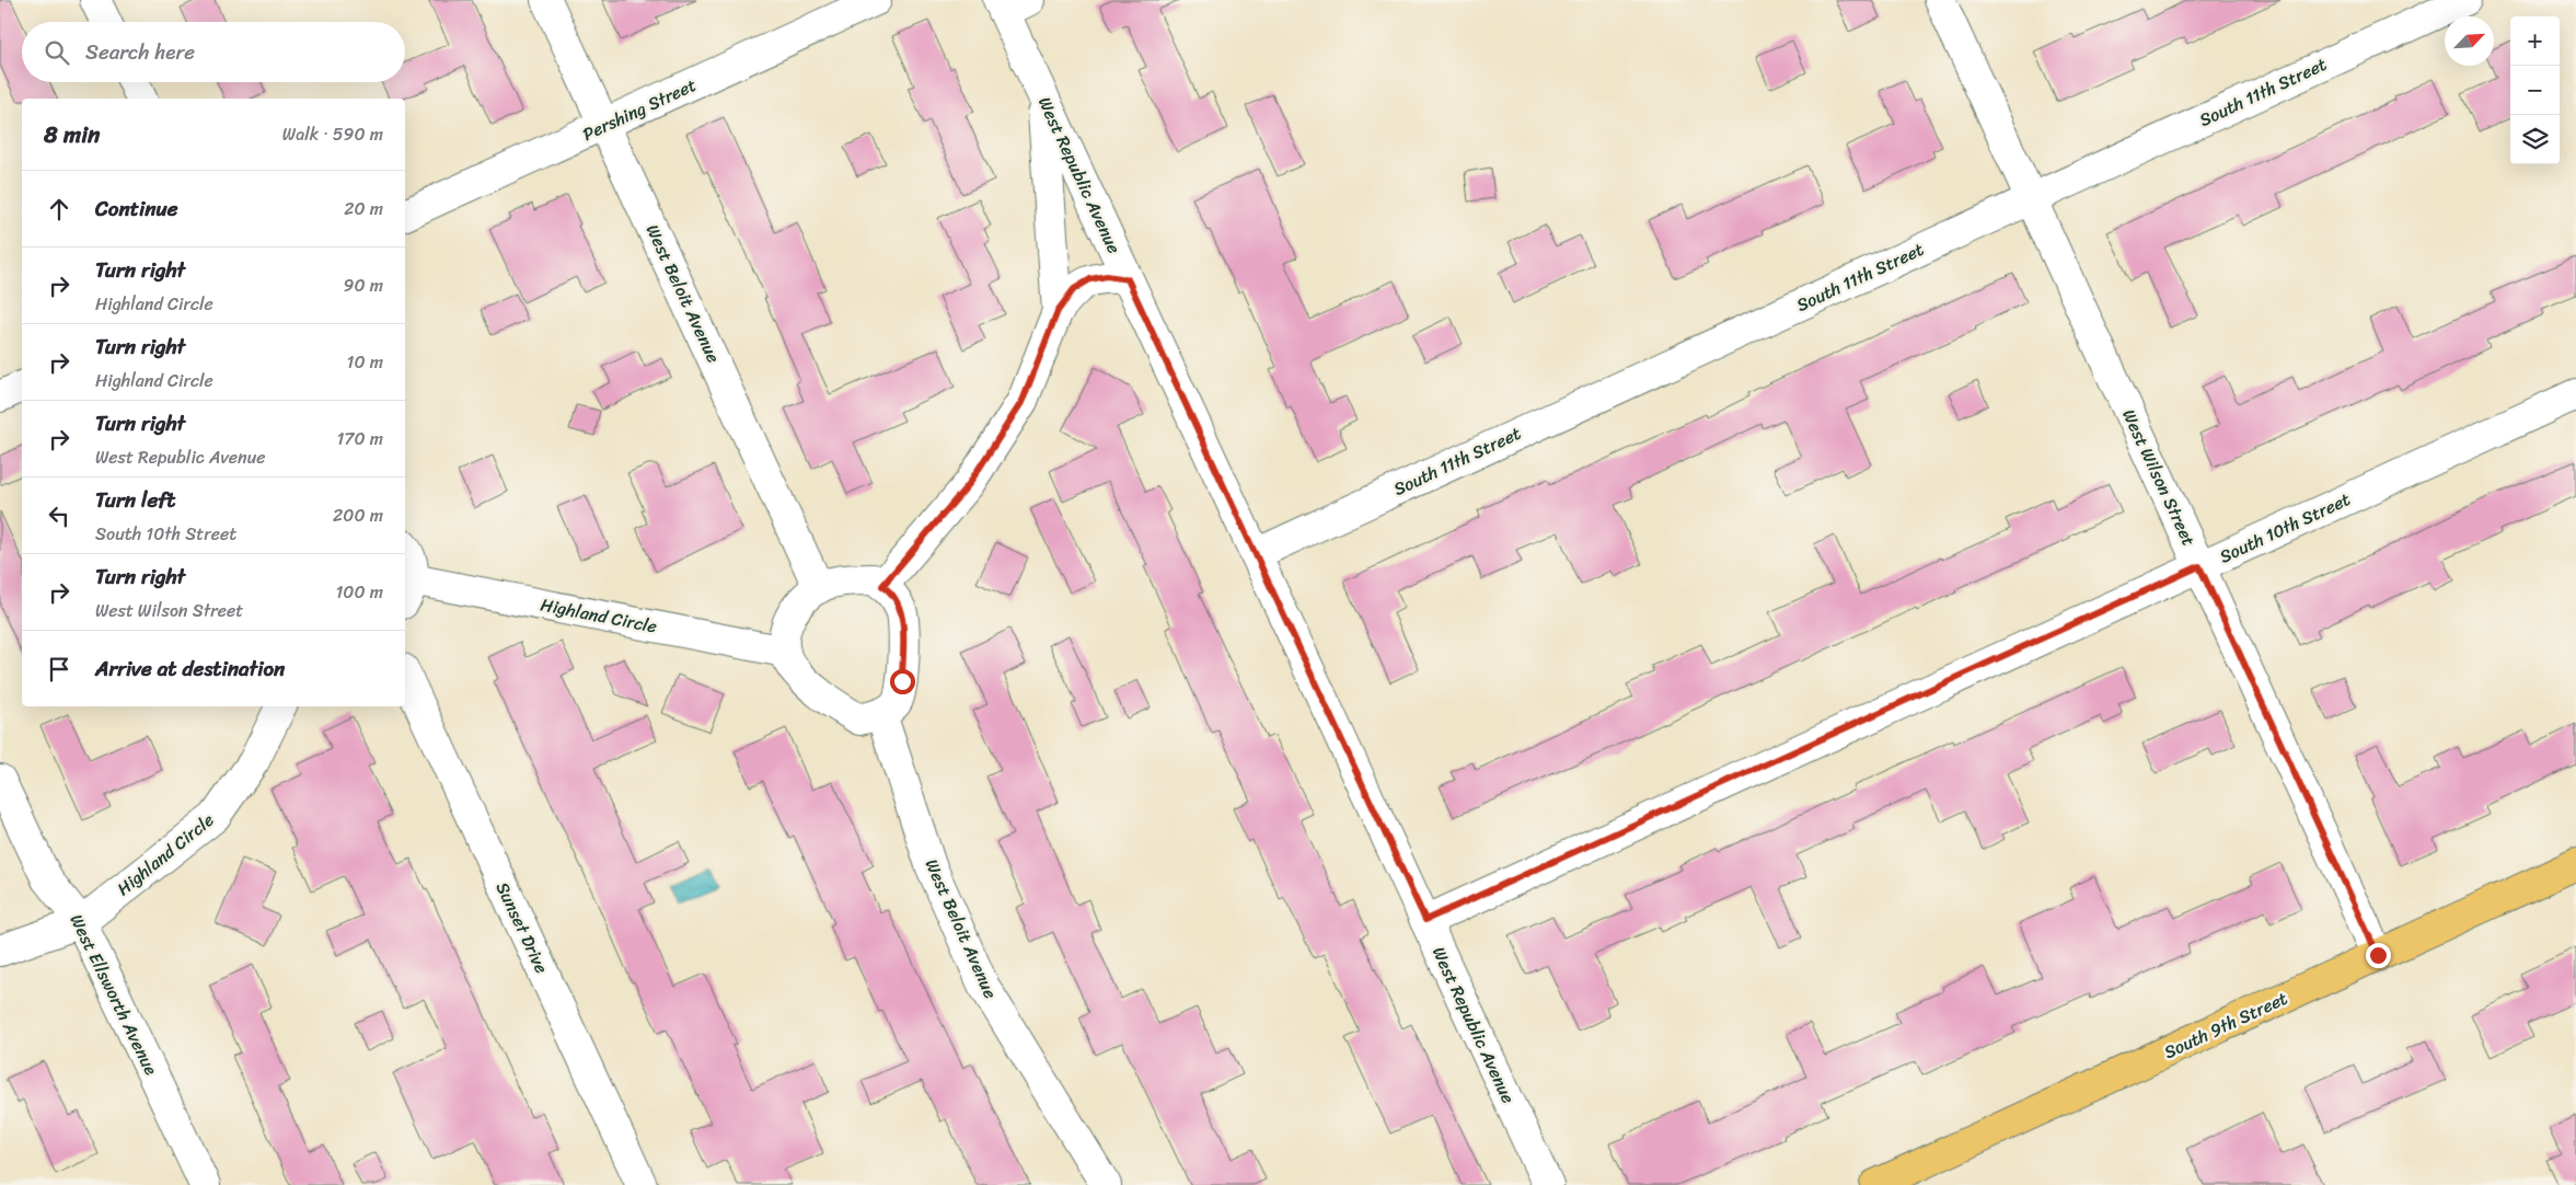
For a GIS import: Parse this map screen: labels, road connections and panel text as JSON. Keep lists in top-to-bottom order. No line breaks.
{"streets":{"main road":["South 9th Street"],"street":["South 11th Street","Pershing Street","West Republic Avenue","West Beloit Avenue","West Wilson Street","South 10th Street","Highland Circle","Sunset Drive","West Ellsworth Avenue"]},"crossings":[["South 11th Street","West Republic Avenue"],["South 11th Street","West Wilson Street"],["Pershing Street","West Beloit Avenue"],["West Republic Avenue","South 10th Street"],["West Beloit Avenue","Highland Circle"],["West Wilson Street","South 10th Street"],["West Wilson Street","South 9th Street"],["Highland Circle","West Ellsworth Avenue"]],"north":"top right","page":{"map_buttons":["+","−"],"search":"Search here","heading":["8 min","Walk · 590 m"],"list":[["Continue","20 m"],["Turn right","Highland Circle","90 m"],["Turn right","Highland Circle","10 m"],["Turn right","West Republic Avenue","170 m"],["Turn left","South 10th Street","200 m"],["Turn right","West Wilson Street","100 m"],"Arrive at destination"]}}
